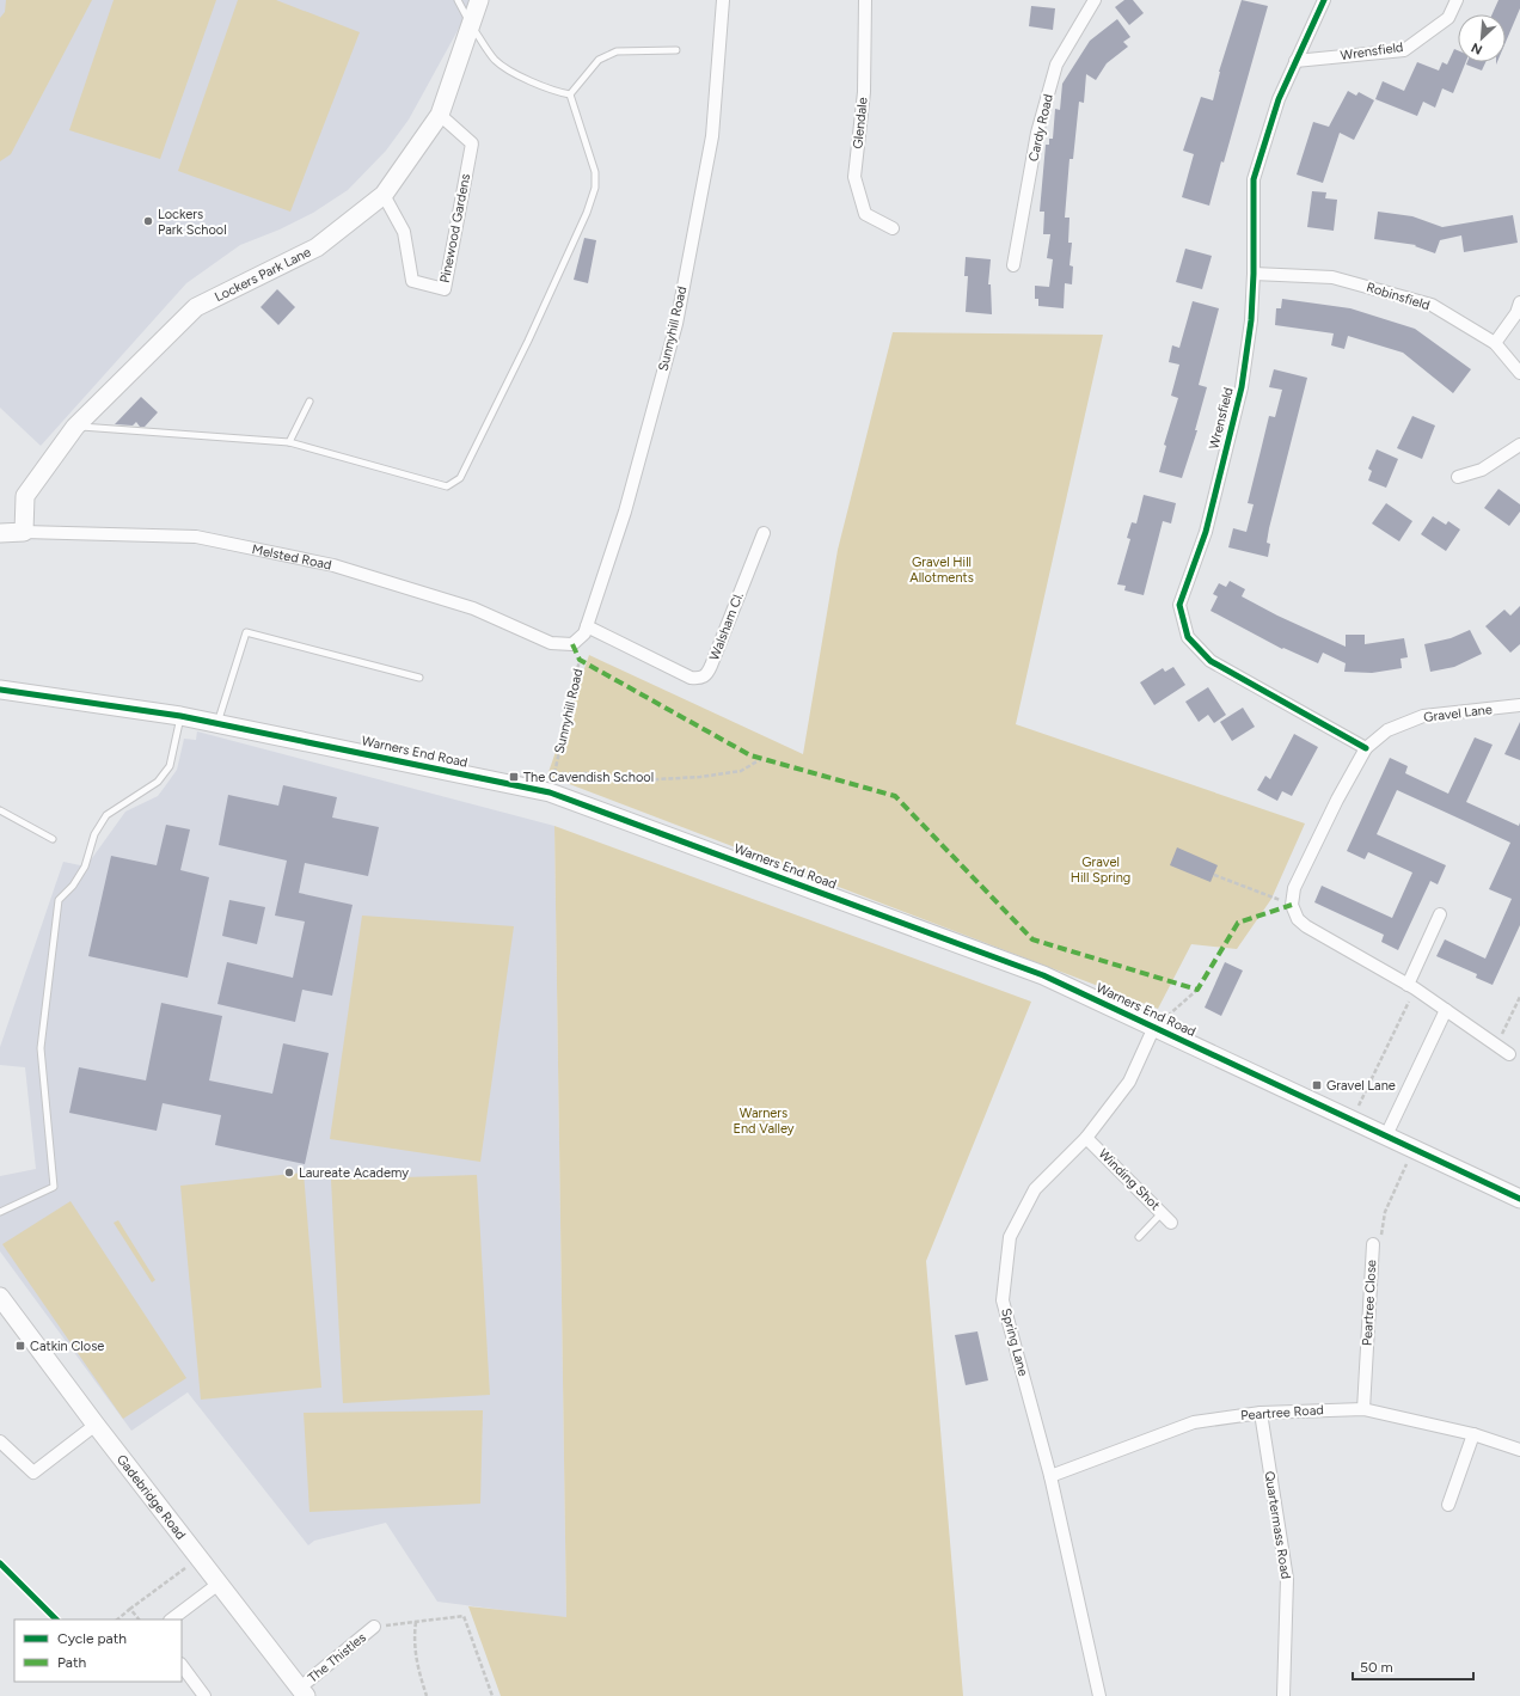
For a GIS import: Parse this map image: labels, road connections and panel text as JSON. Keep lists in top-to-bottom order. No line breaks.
{"streets":{"street":["Wrensfield","Glendale","Cardy Road","Pinewood Gardens","Lockers Park Lane","Robinsfield","Sunnyhill Road","Melsted Road","Walsham Cl.","Gravel Lane","Warners End Road","Winding Shot","Peartree Close","Spring Lane","Peartree Road","Gadebridge Road","Quartermass Road","The Thistles"]},"crossings":[["Wrensfield","Robinsfield"],["Wrensfield","Gravel Lane"],["Pinewood Gardens","Lockers Park Lane"],["Lockers Park Lane","Melsted Road"],["Sunnyhill Road","Melsted Road"],["Sunnyhill Road","Walsham Cl."],["Sunnyhill Road","Warners End Road"],["Warners End Road","Peartree Close"],["Warners End Road","Spring Lane"],["Winding Shot","Spring Lane"],["Peartree Close","Peartree Road"],["Spring Lane","Peartree Road"],["Peartree Road","Quartermass Road"],["Gadebridge Road","The Thistles"]],"parks":["Gravel Hill Allotments","Gravel Hill Spring","Warners End Valley"],"places":{"other":["Lockers Park School","Laureate Academy"],"transit":["The Cavendish School","Gravel Lane","Catkin Close"]},"legend":["Cycle path","Path"],"scale_bar":"50 m","north":"bottom left"}
